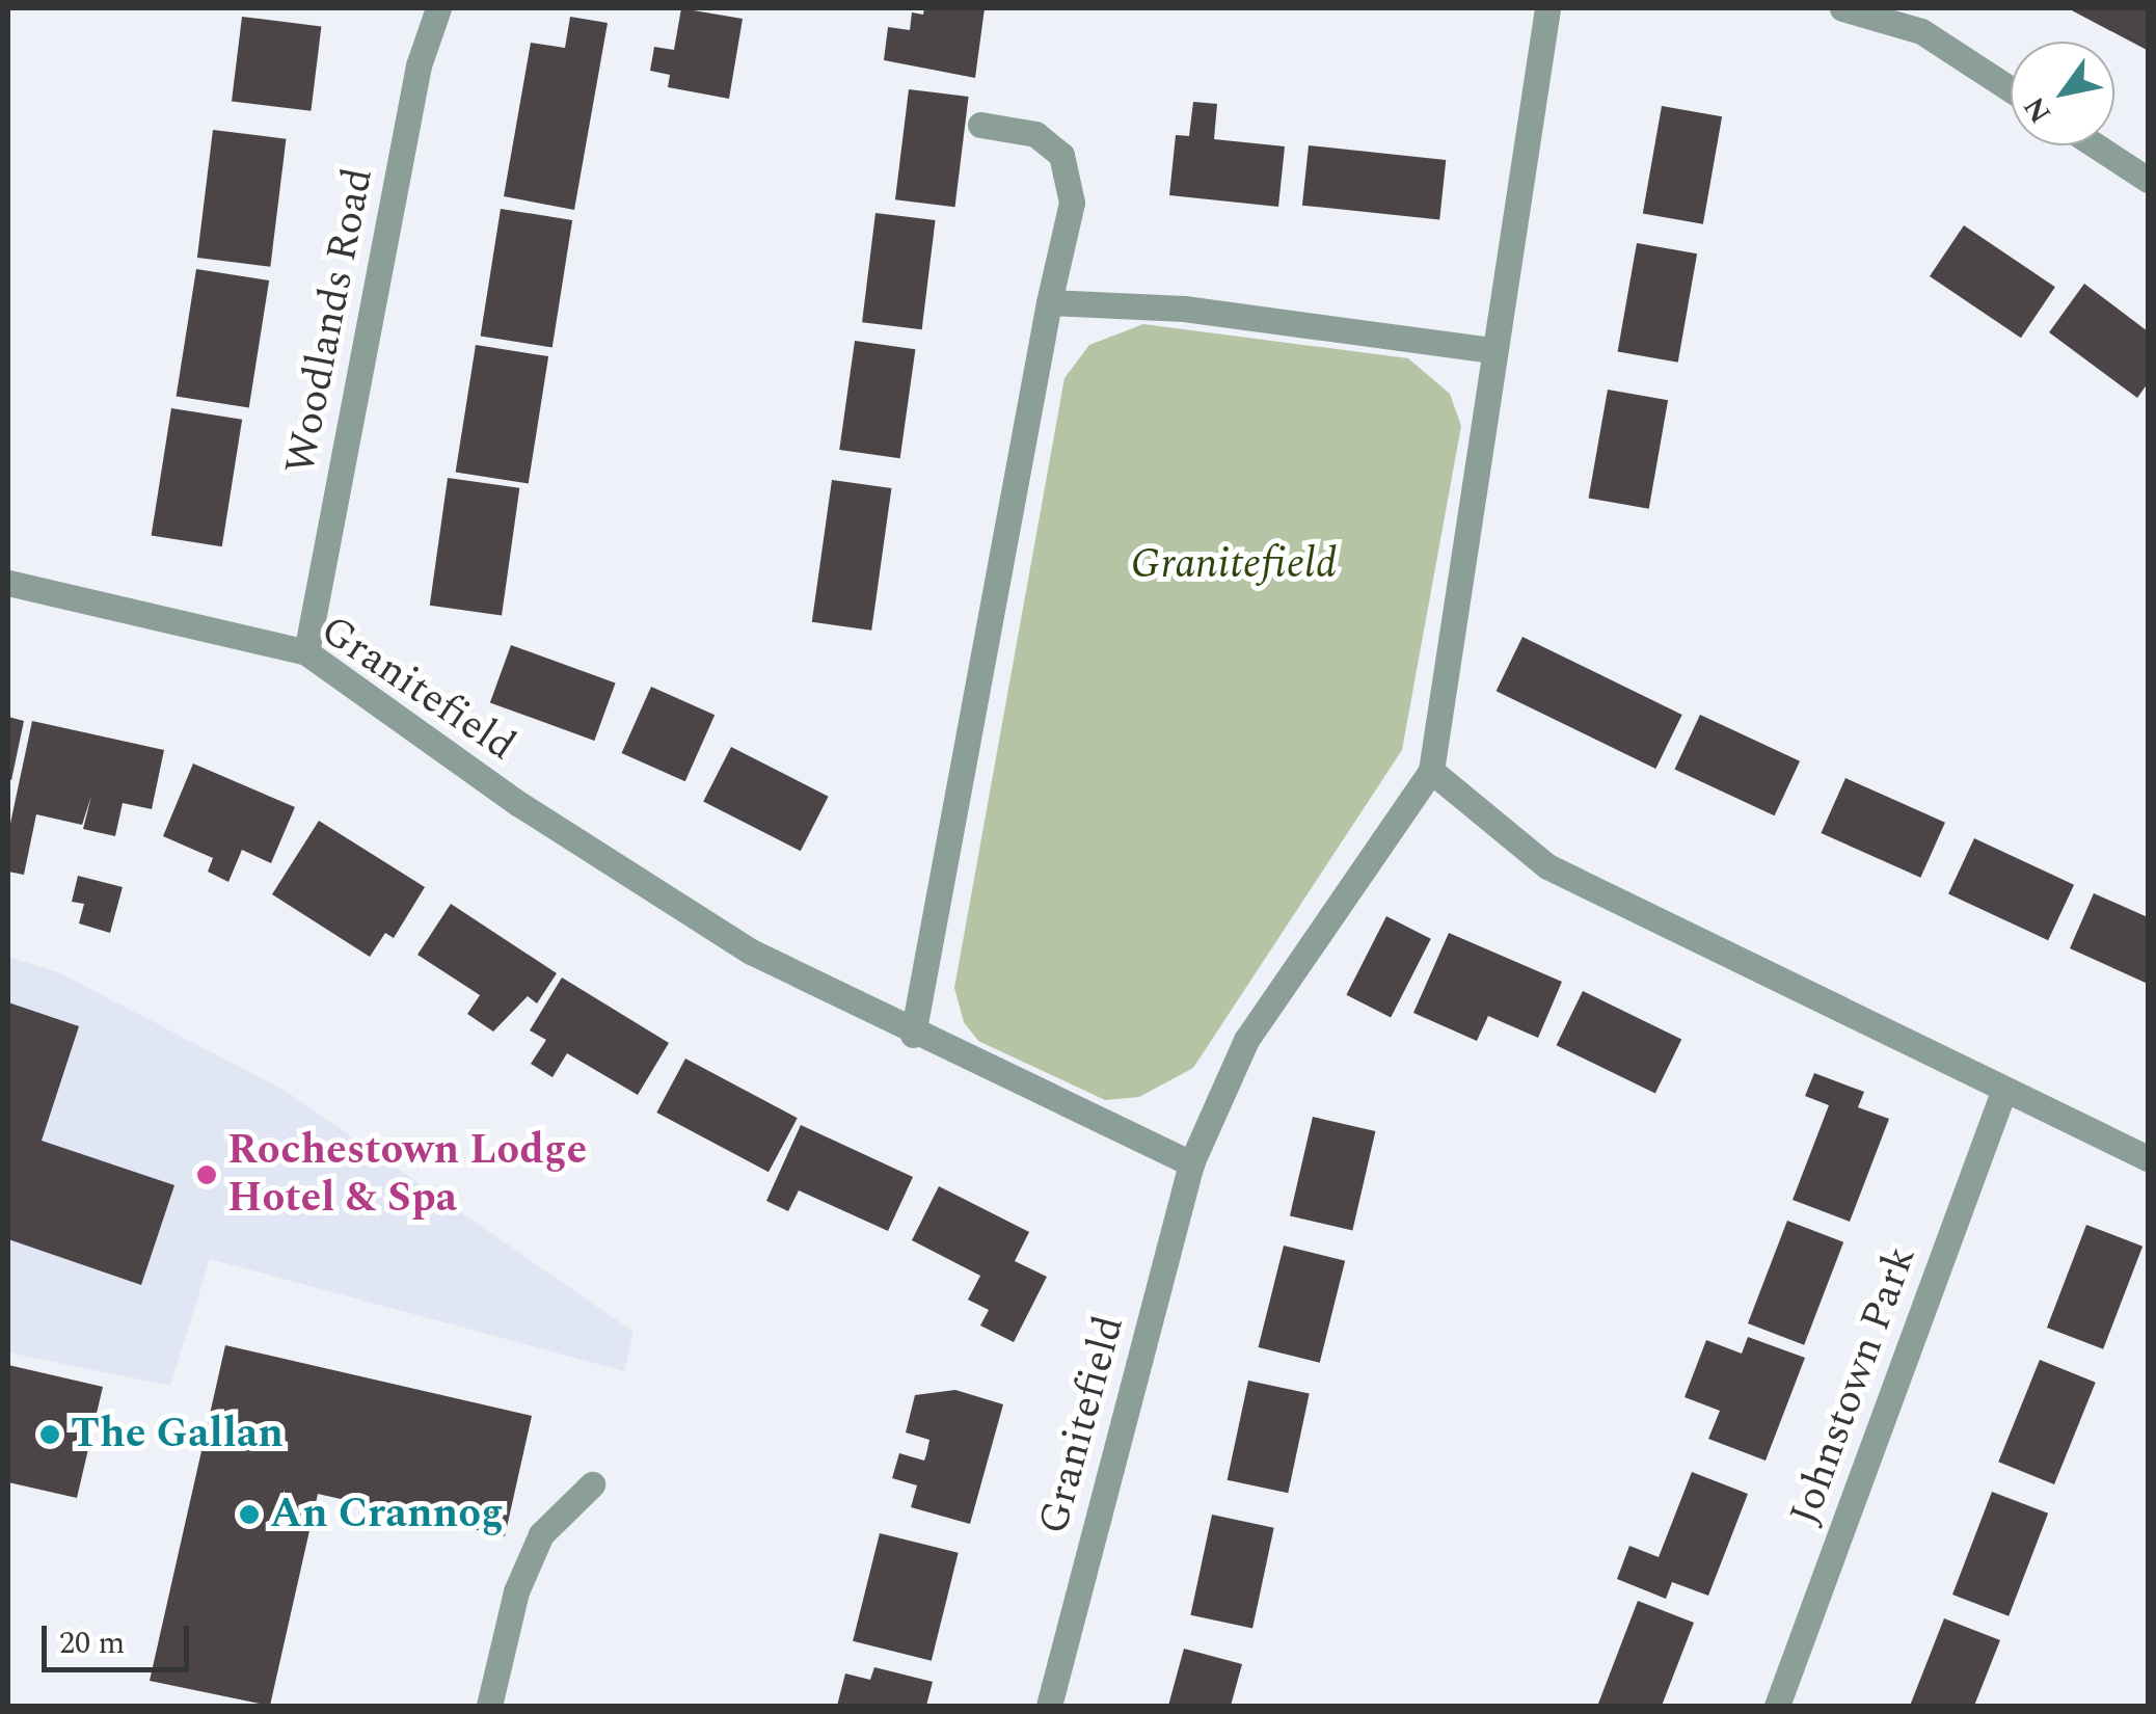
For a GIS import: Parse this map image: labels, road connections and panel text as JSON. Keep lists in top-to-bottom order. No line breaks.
{"streets":{"street":["Woodlands Road","Granitefield","Johnstown Park"]},"crossings":[["Woodlands Road","Granitefield"]],"parks":["Granitefield"],"places":["Rochestown Lodge Hotel & Spa","The Gallan","An Crannog"],"scale_bar":"20 m","north":"bottom left"}
